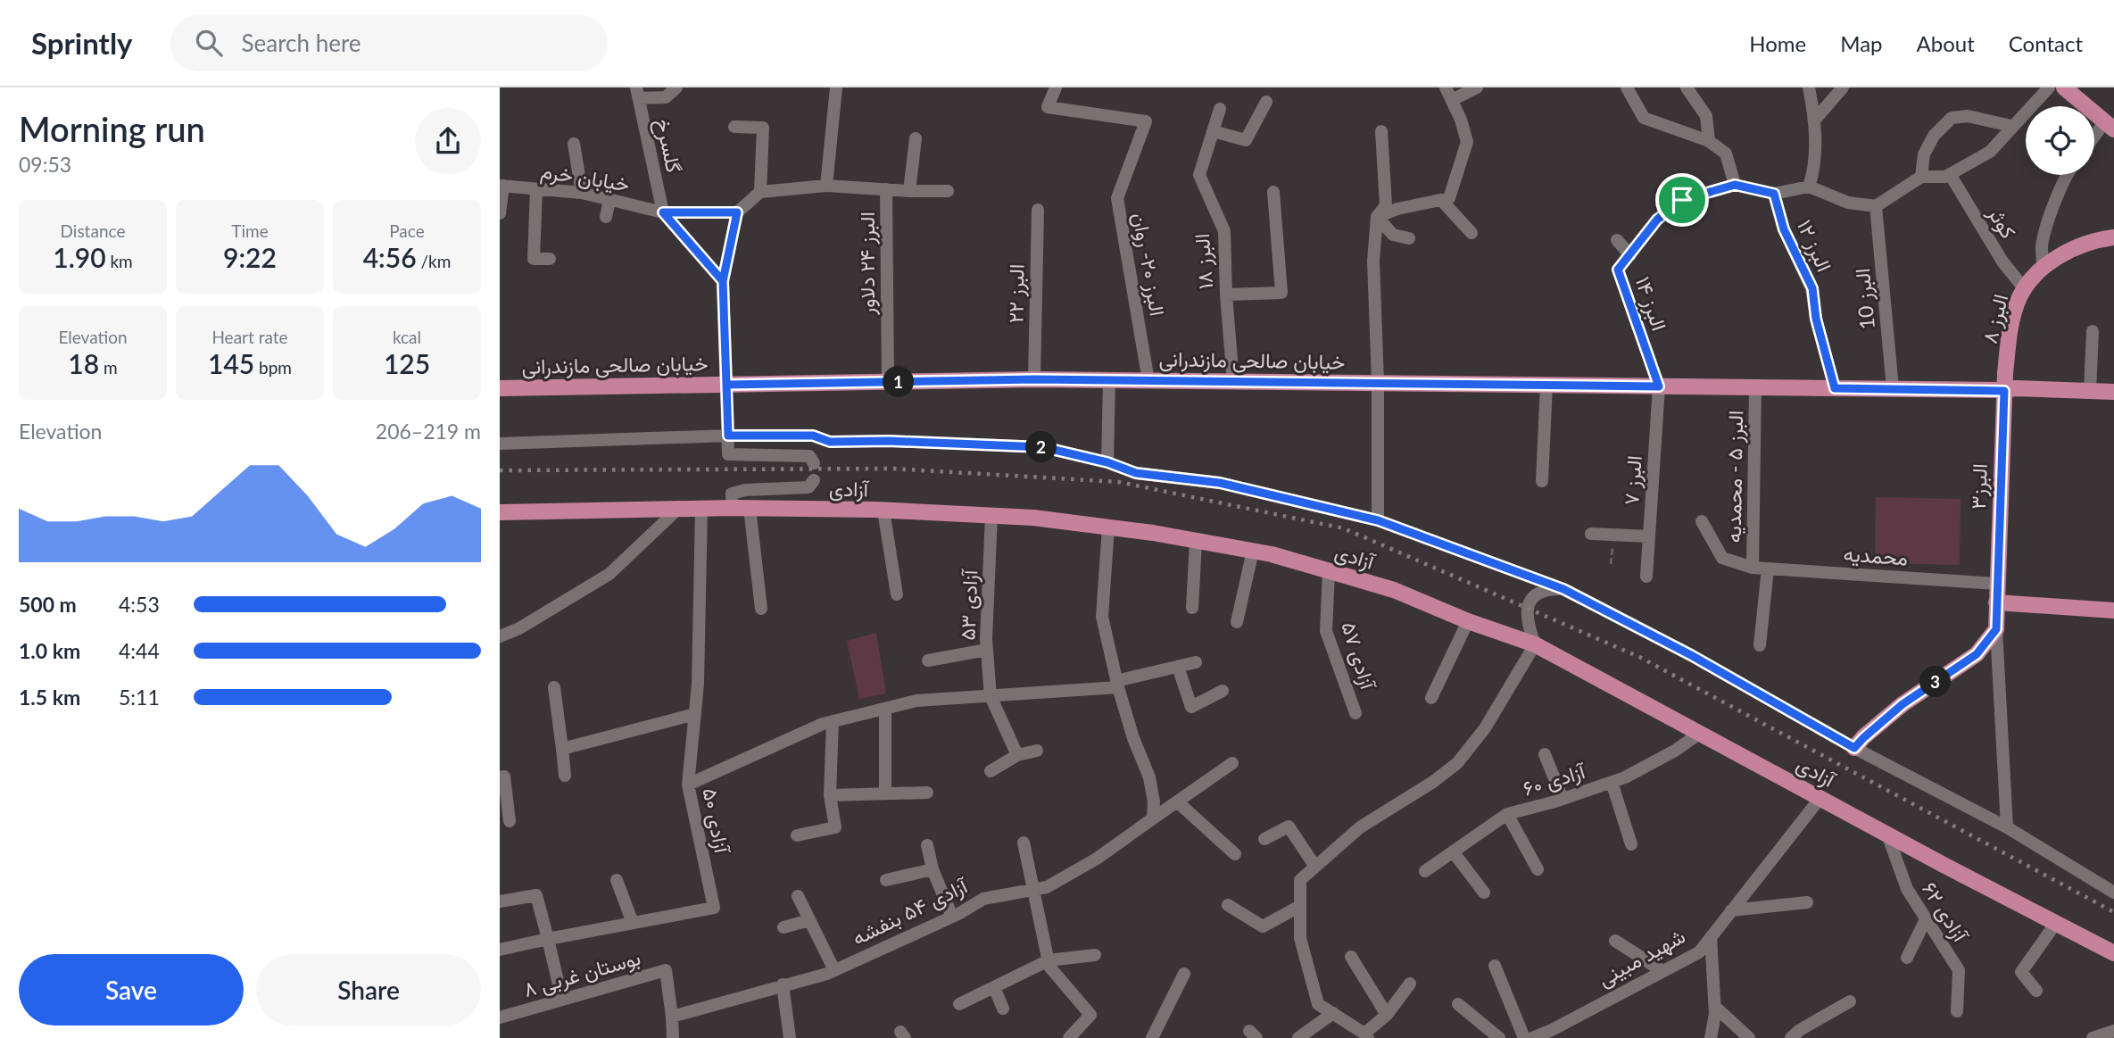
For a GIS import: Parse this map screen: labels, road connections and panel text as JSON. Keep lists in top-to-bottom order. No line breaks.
{"streets":{"main road":["البرز ۸","خیابان صالحی مازندرانی","البرز۳","آزادی"],"street":["گلسرخ","خیابان خرم","کوثر","البرز ۱۲","البرز ۱۸","البرز ۲۴ دلاور","البرز ۲۰- روان","البرز ۲۲","البرز 10","البرز ۱۴","البرز ۵ - محمدیه","البرز ۷","محمدیه","آزادی ۵۳","آزادی ۵۷","آزادی ۶۰","آزادی ۵۰","آزادی ۵۴ بنفشه","آزادی ۶۲","شهید مبینی","بوستان غربی ۸"]},"crossings":[["گلسرخ","خیابان خرم"],["کوثر","البرز ۸"],["البرز ۱۲","البرز ۱۴"],["البرز ۱۲","خیابان صالحی مازندرانی"],["البرز ۱۸","خیابان صالحی مازندرانی"],["البرز ۲۴ دلاور","خیابان صالحی مازندرانی"],["البرز ۲۰- روان","خیابان صالحی مازندرانی"],["البرز ۲۲","خیابان صالحی مازندرانی"],["البرز 10","خیابان صالحی مازندرانی"],["البرز ۱۴","خیابان صالحی مازندرانی"],["البرز ۱۴","البرز ۷"],["البرز ۸","خیابان صالحی مازندرانی"],["البرز ۸","البرز۳"],["خیابان صالحی مازندرانی","البرز ۵ - محمدیه"],["خیابان صالحی مازندرانی","البرز ۷"],["خیابان صالحی مازندرانی","البرز۳"],["البرز ۵ - محمدیه","محمدیه"],["البرز۳","محمدیه"],["آزادی","آزادی ۵۳"],["آزادی","آزادی ۵۷"],["آزادی","آزادی ۶۰"],["آزادی","آزادی ۵۰"],["آزادی","آزادی ۶۲"],["آزادی","شهید مبینی"],["آزادی ۵۴ بنفشه","بوستان غربی ۸"]],"page":{"header":"Sprintly","search":"Search here","nav":["Home","Map","About","Contact"],"heading":["Morning run","09:53"],"stats":[["Distance","1.90 km"],["Time","9:22"],["Pace","4:56 /km"],["Elevation","18 m"],["Heart rate","145 bpm"],["kcal","125"]],"pins":["1","2","3"],"chart":["Elevation","206–219 m"],"list":[{"name":"500 m","note":"4:53"},{"name":"1.0 km","note":"4:44"},{"name":"1.5 km","note":"5:11"}],"buttons":["Save","Share"]}}
